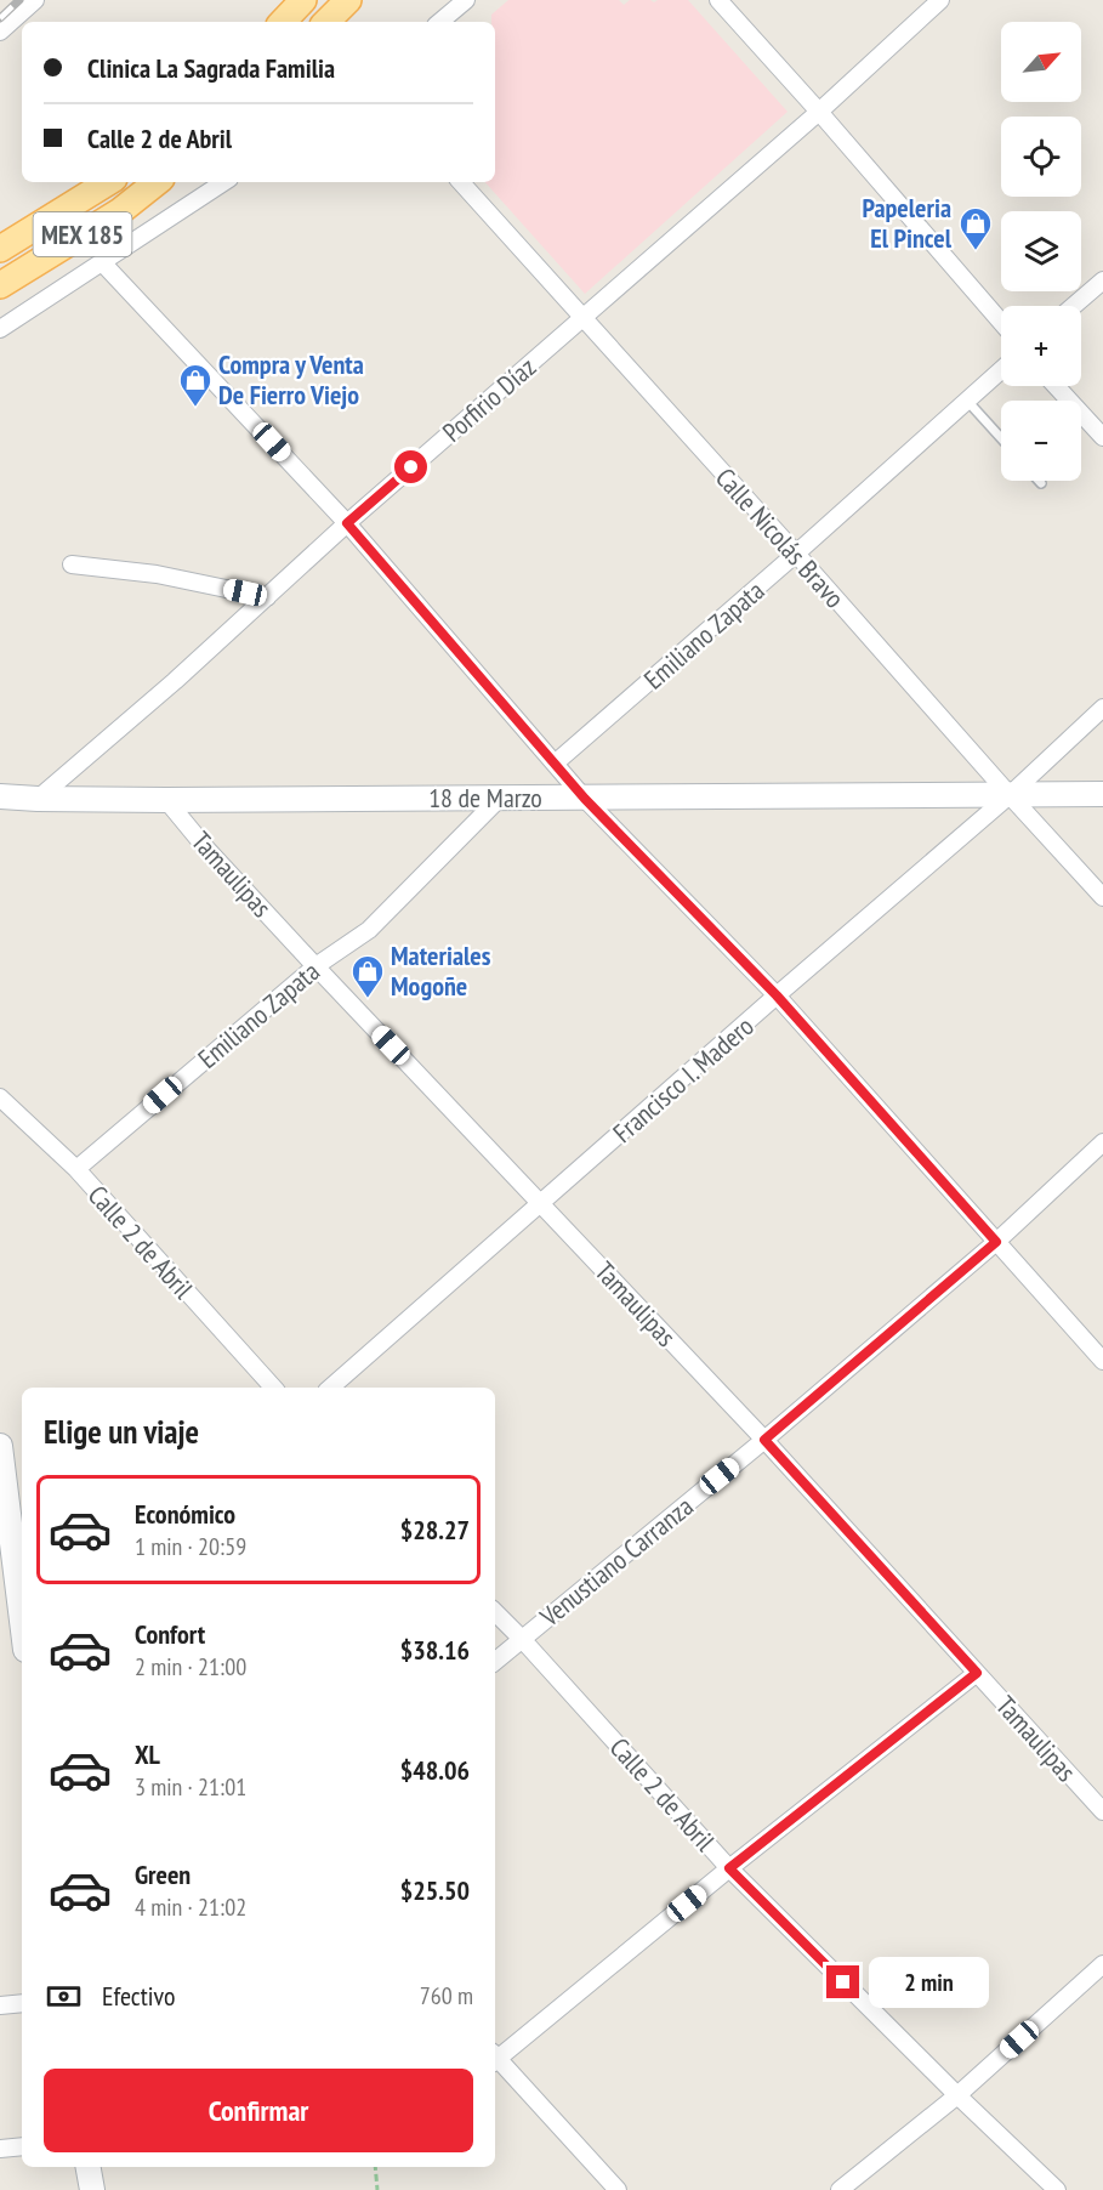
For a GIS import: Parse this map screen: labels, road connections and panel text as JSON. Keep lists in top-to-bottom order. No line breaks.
{"streets":{"main road":["MEX 185","18 de Marzo"],"street":["Porfirio Díaz","Calle Nicolás Bravo","Emiliano Zapata","Tamaulipas","Francisco I. Madero","Calle 2 de Abril","Venustiano Carranza"]},"crossings":[["Porfirio Díaz","Calle Nicolás Bravo"],["Porfirio Díaz","18 de Marzo"],["Calle Nicolás Bravo","Emiliano Zapata"],["Calle Nicolás Bravo","18 de Marzo"],["Calle Nicolás Bravo","Francisco I. Madero"],["Emiliano Zapata","18 de Marzo"],["Emiliano Zapata","Tamaulipas"],["Emiliano Zapata","Calle 2 de Abril"],["18 de Marzo","Tamaulipas"],["18 de Marzo","Francisco I. Madero"],["Tamaulipas","Francisco I. Madero"],["Tamaulipas","Venustiano Carranza"],["Calle 2 de Abril","Venustiano Carranza"]],"places":{"shop":["Papeleria El Pincel","Compra y Venta De Fierro Viejo","Materiales Mogoñe"]},"north":"top right","page":{"map_buttons":["+","−"],"banner":["Clinica La Sagrada Familia","Calle 2 de Abril"],"heading":"Elige un viaje","list":[{"name":"Económico","note":"1 min · 20:59","value":"$28.27"},{"name":"Confort","note":"2 min · 21:00","value":"$38.16"},{"name":"XL","note":"3 min · 21:01","value":"$48.06"},{"name":"Green","note":"4 min · 21:02","value":"$25.50"}],"pay":["Efectivo","760 m"],"bubble":"2 min","buttons":"Confirmar"}}
